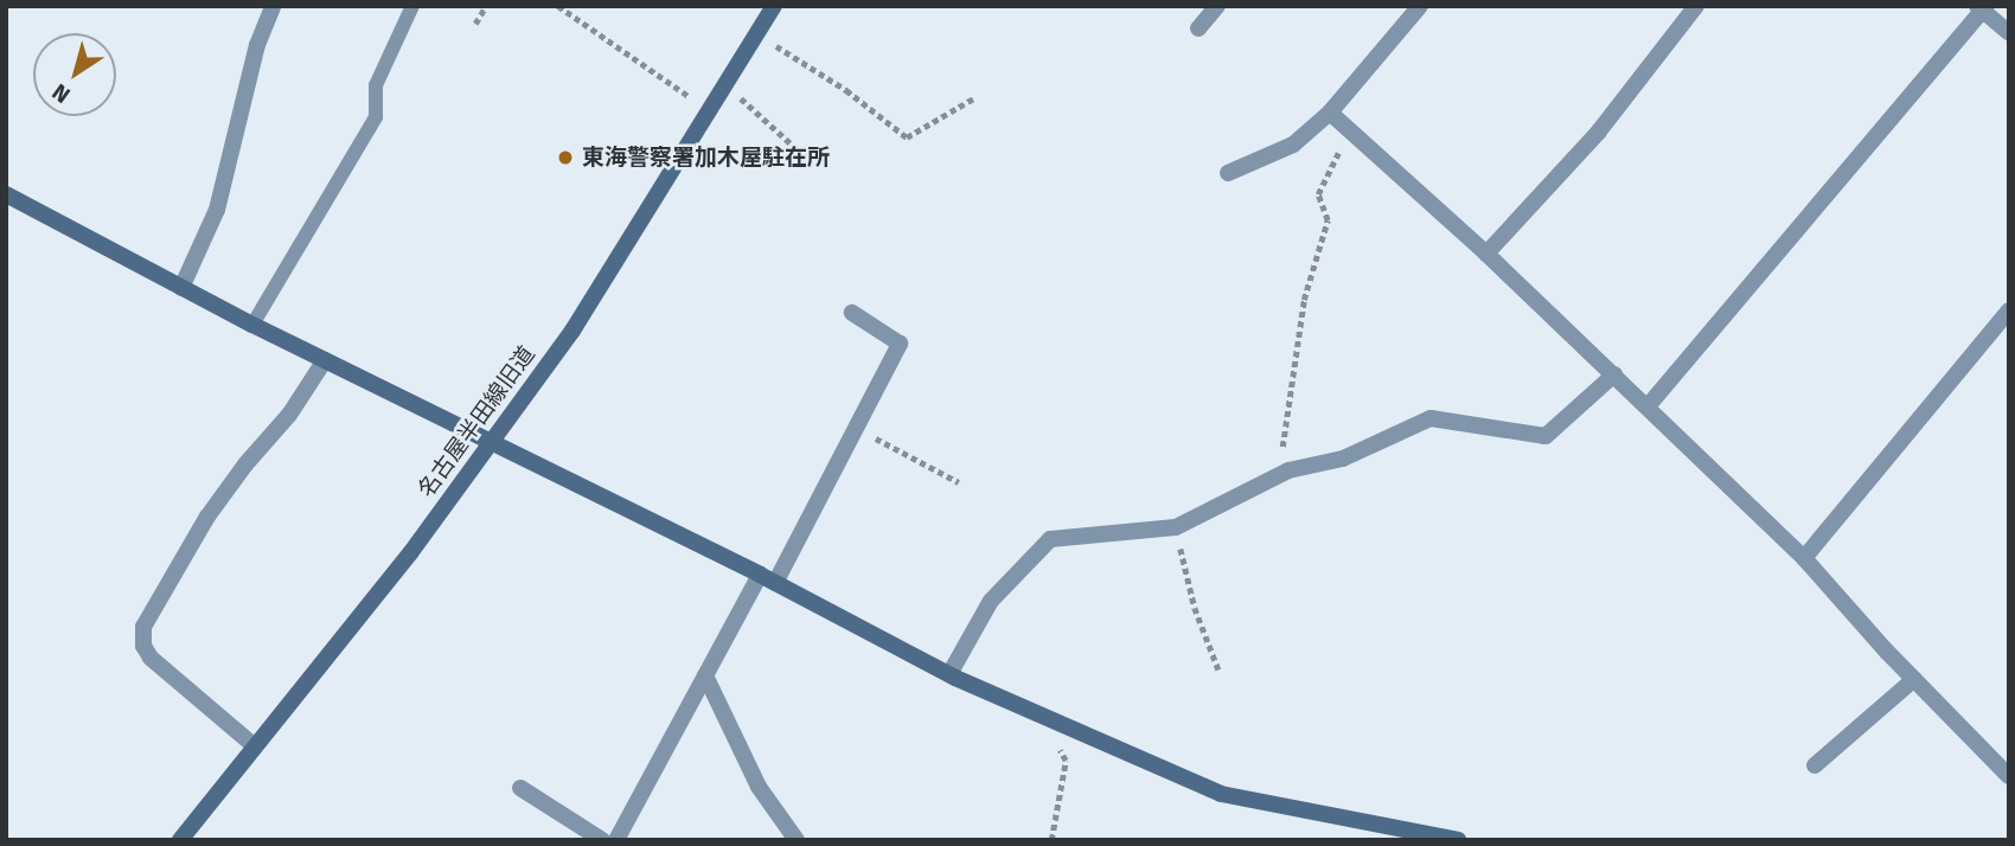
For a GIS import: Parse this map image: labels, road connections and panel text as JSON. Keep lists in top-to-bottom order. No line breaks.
{"streets":{"street":["名古屋半田線旧道"]},"places":["東海警察署加木屋駐在所"],"north":"bottom left"}
